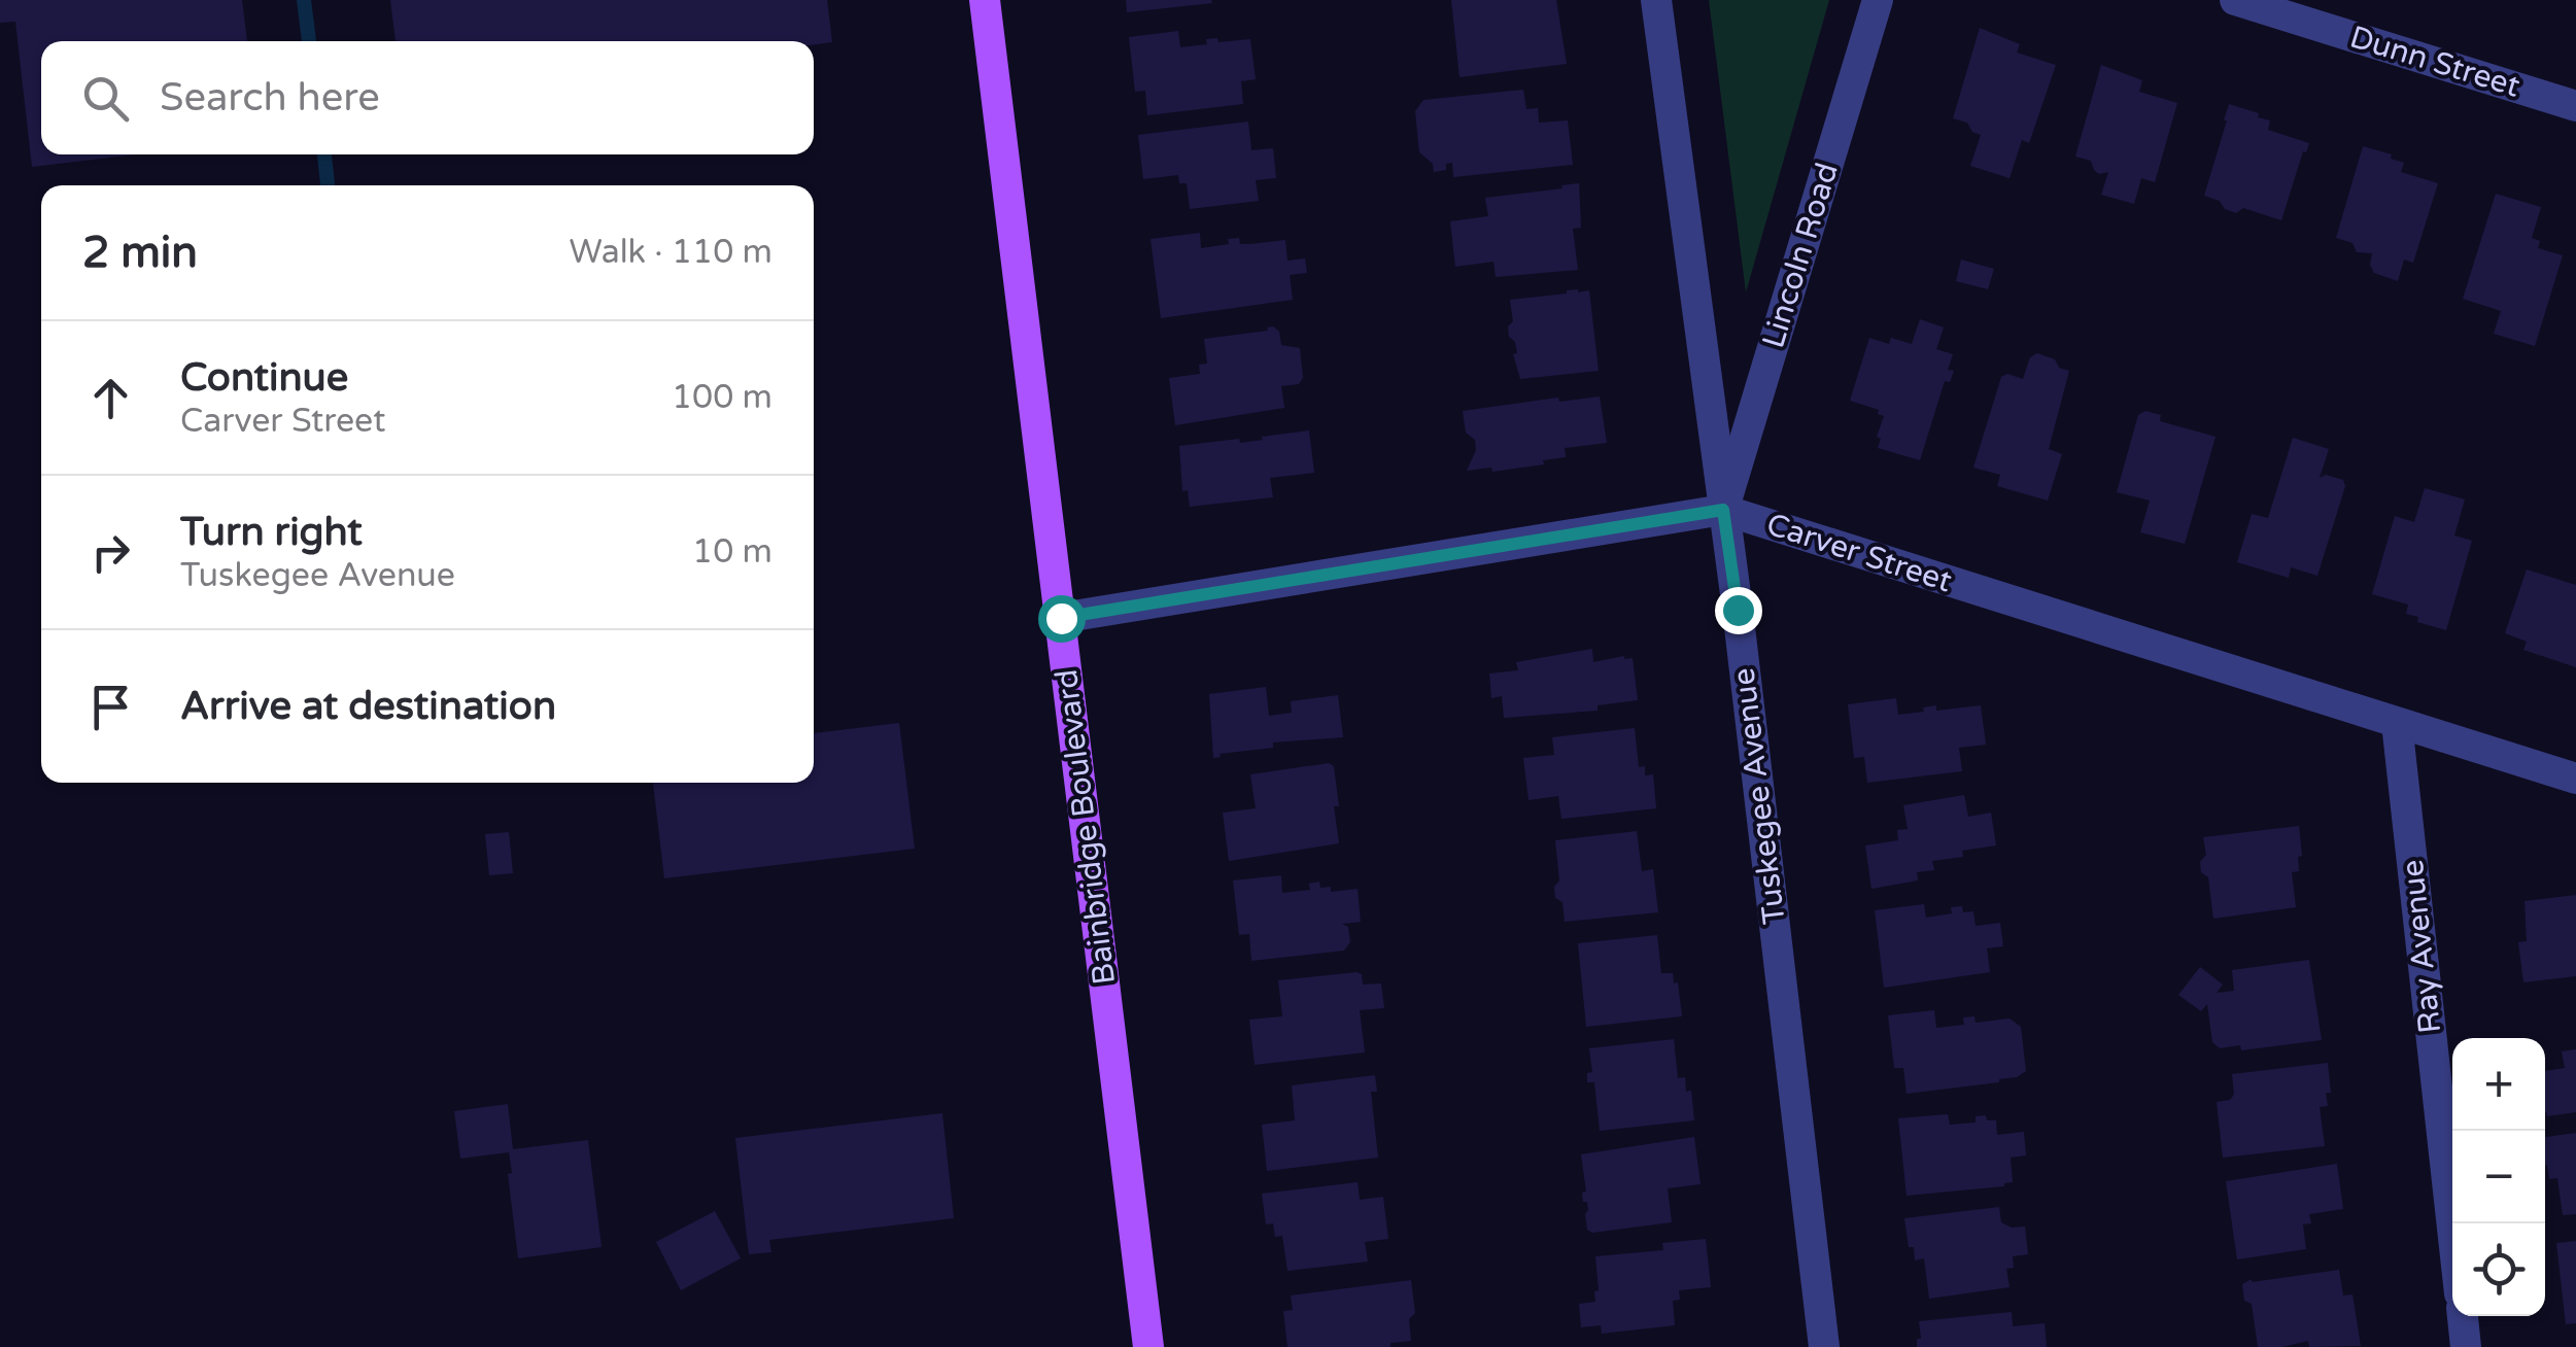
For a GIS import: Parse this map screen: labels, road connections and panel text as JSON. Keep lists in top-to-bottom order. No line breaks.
{"streets":{"main road":["Bainbridge Boulevard"],"street":["Dunn Street","Lincoln Road","Carver Street","Tuskegee Avenue","Ray Avenue"]},"crossings":[["Lincoln Road","Carver Street"],["Lincoln Road","Tuskegee Avenue"],["Carver Street","Tuskegee Avenue"],["Carver Street","Bainbridge Boulevard"],["Carver Street","Ray Avenue"]],"page":{"search":"Search here","heading":["2 min","Walk · 110 m"],"list":[["Continue","Carver Street","100 m"],["Turn right","Tuskegee Avenue","10 m"],"Arrive at destination"],"map_buttons":["+","−"]}}
